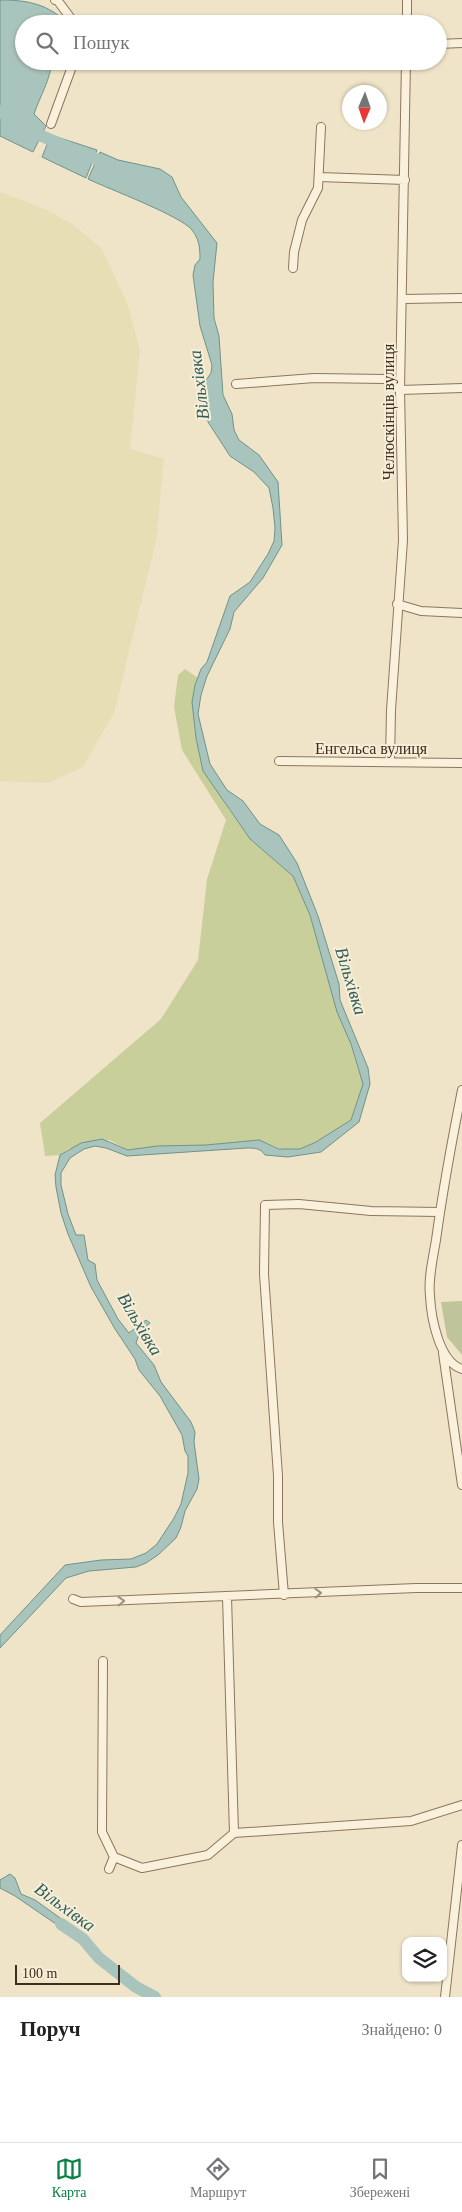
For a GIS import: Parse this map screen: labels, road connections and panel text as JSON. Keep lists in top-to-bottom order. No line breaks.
{"streets":{"street":["Челюскінців вулиця","Енгельса вулиця"]},"crossings":[["Челюскінців вулиця","Енгельса вулиця"]],"water":["Вільхівка"],"scale_bar":"100 m","north":"bottom","page":{"search":"Пошук","scale":"100 m","heading":["Поруч","Знайдено: 0"],"nav":["Карта","Маршрут","Збережені"]}}
